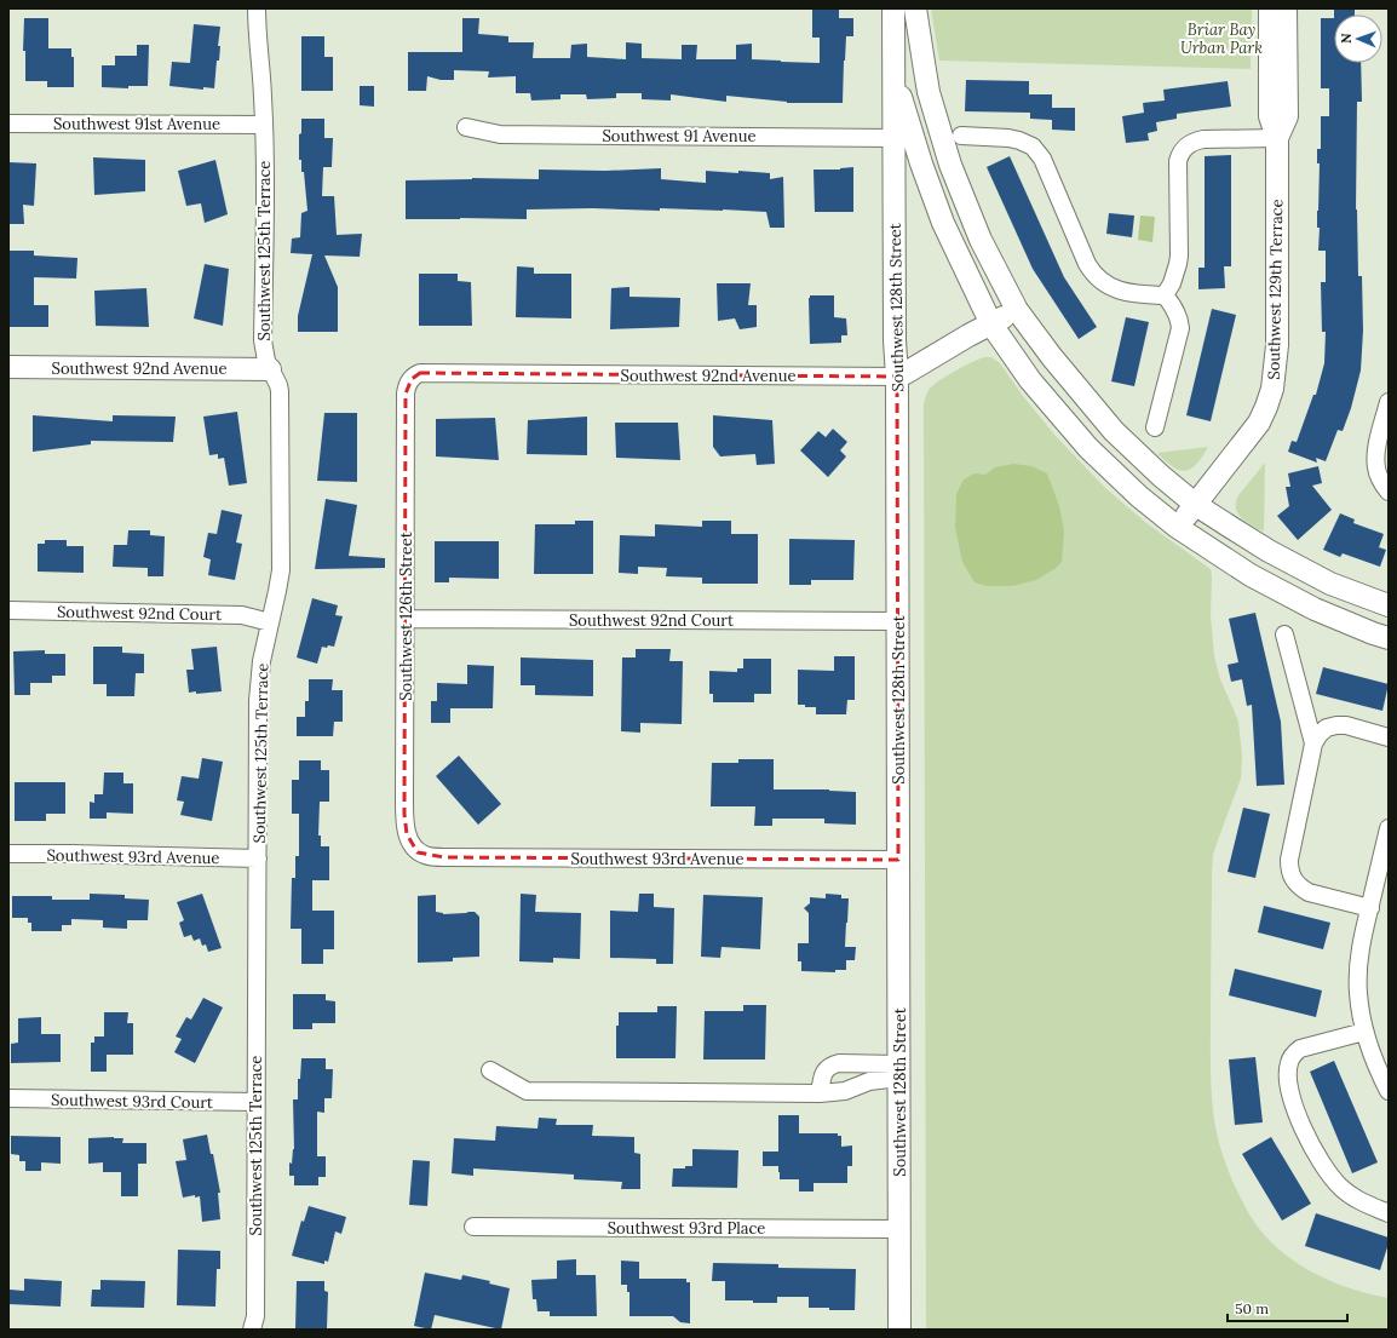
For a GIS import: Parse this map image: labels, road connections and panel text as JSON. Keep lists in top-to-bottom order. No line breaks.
{"streets":{"street":["Southwest 91st Avenue","Southwest 91 Avenue","Southwest 125th Terrace","Southwest 129th Terrace","Southwest 128th Street","Southwest 92nd Avenue","Southwest 92nd Court","Southwest 126th Street","Southwest 93rd Avenue","Southwest 93rd Court","Southwest 93rd Place"]},"crossings":[["Southwest 91st Avenue","Southwest 125th Terrace"],["Southwest 91 Avenue","Southwest 128th Street"],["Southwest 125th Terrace","Southwest 92nd Avenue"],["Southwest 125th Terrace","Southwest 92nd Court"],["Southwest 125th Terrace","Southwest 93rd Avenue"],["Southwest 125th Terrace","Southwest 93rd Court"],["Southwest 128th Street","Southwest 92nd Avenue"],["Southwest 128th Street","Southwest 92nd Court"],["Southwest 128th Street","Southwest 93rd Avenue"],["Southwest 128th Street","Southwest 93rd Place"],["Southwest 92nd Avenue","Southwest 126th Street"],["Southwest 92nd Court","Southwest 126th Street"],["Southwest 126th Street","Southwest 93rd Avenue"]],"parks":["Briar Bay Urban Park"],"scale_bar":"50 m","north":"left"}
